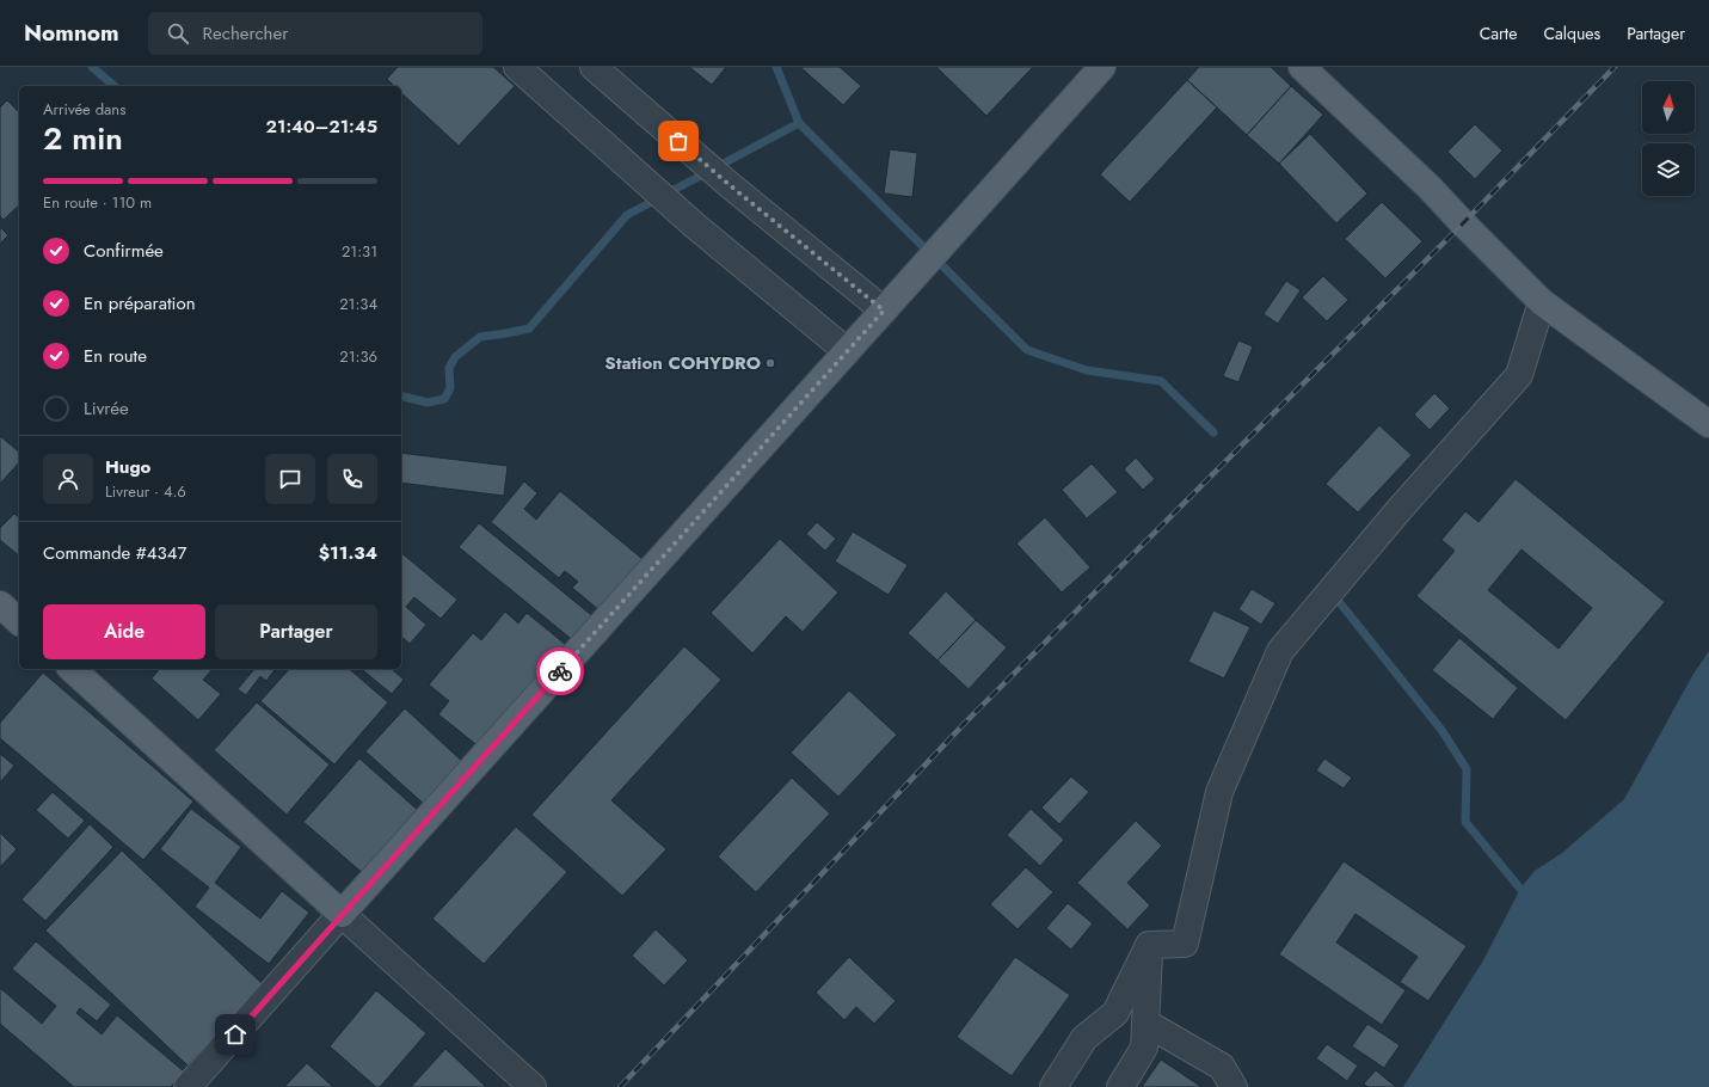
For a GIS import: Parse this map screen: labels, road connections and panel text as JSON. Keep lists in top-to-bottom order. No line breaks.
{"places":["Station COHYDRO"],"north":"top","page":{"header":"Nomnom","search":"Rechercher","nav":["Carte","Calques","Partager"],"heading":["2 min","Arrivée dans","21:40–21:45"],"panel":["Hugo","Livreur · 4.6","Commande #4347","$11.34"],"bar":"En route · 110 m","list":[["Confirmée","21:31"],["En préparation","21:34"],["En route","21:36"],"Livrée"],"buttons":["Aide","Partager"]}}
